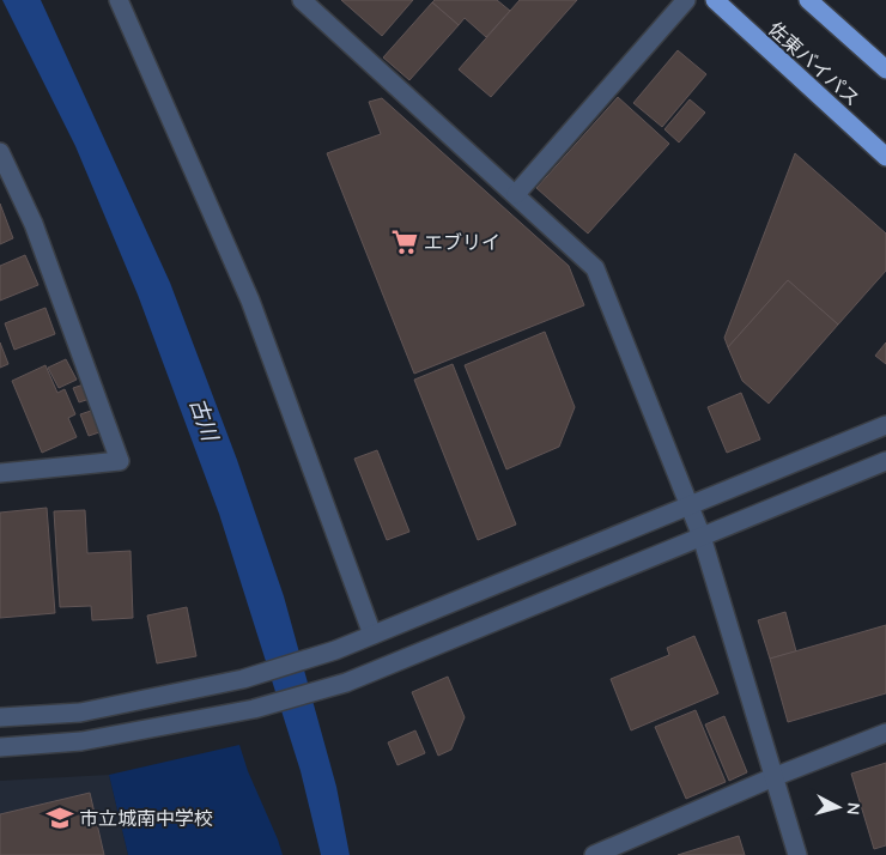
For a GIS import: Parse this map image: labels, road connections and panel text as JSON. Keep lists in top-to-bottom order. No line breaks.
{"streets":{"highway":["佐東バイパス"]},"water":["古川"],"places":{"supermarket":["エブリイ"],"school or university":["市立城南中学校"]},"north":"right"}
